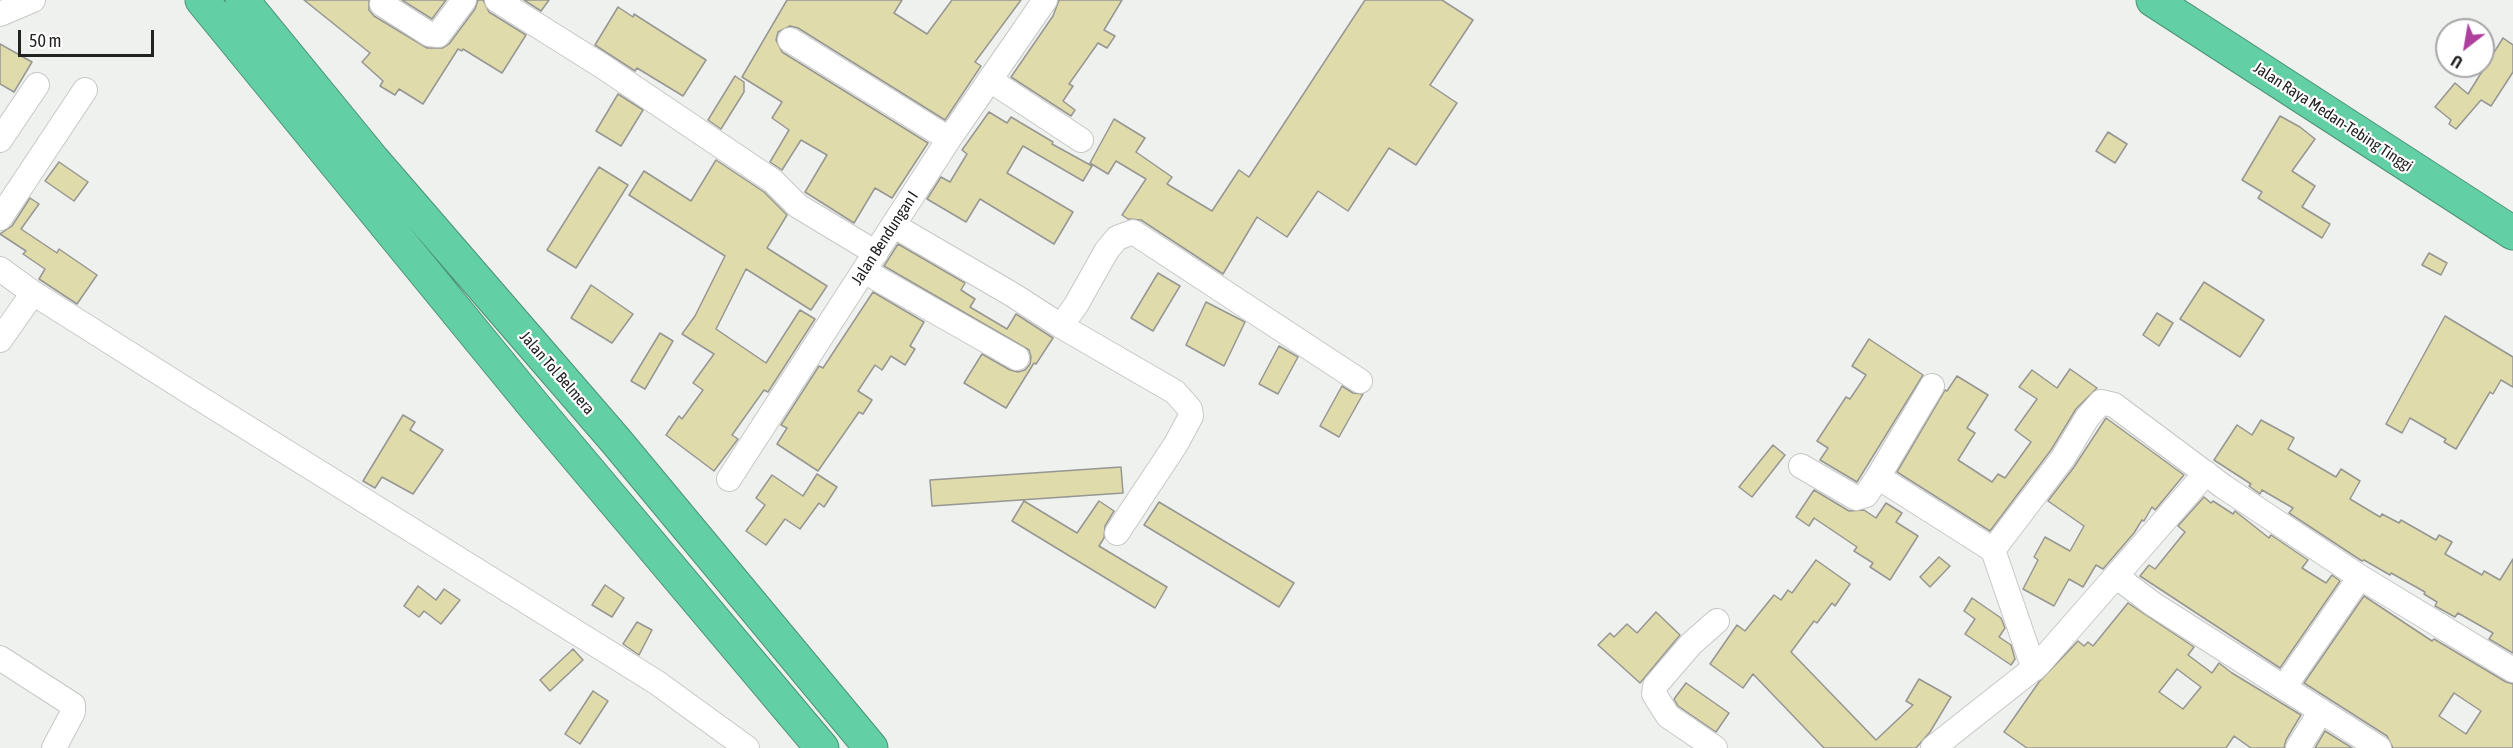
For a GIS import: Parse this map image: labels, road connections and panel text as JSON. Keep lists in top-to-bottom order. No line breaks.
{"streets":{"highway":["Jalan Raya Medan-Tebing Tinggi","Jalan Tol Belmera"],"street":["Jalan Bendungan I"]},"scale_bar":"50 m","north":"bottom left"}
